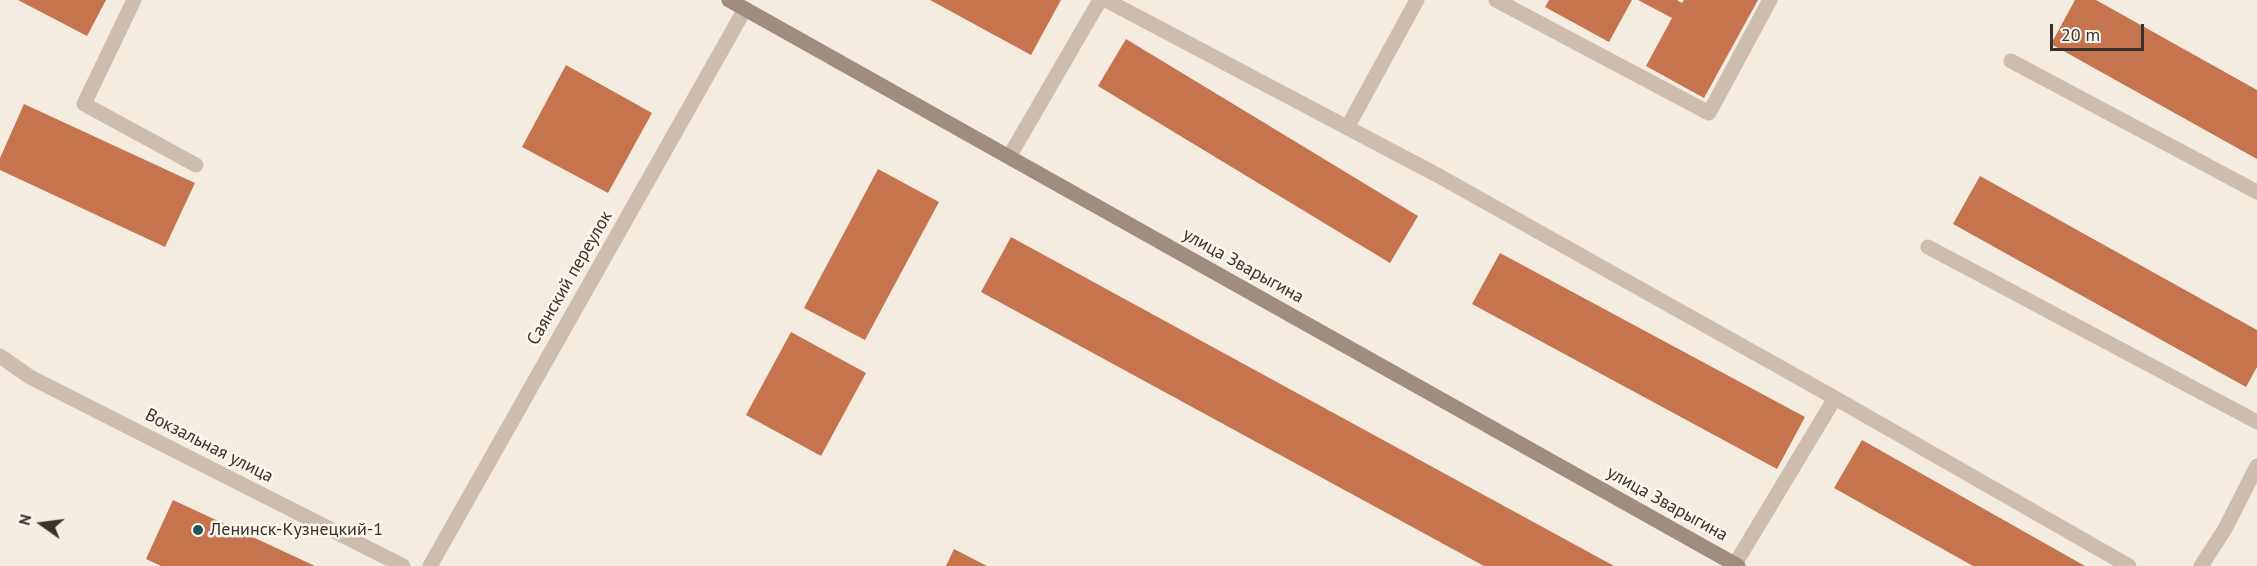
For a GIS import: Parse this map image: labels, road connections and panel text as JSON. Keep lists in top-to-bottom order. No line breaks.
{"streets":{"street":["улица Зварыгина","Саянский переулок","Вокзальная улица"]},"crossings":[["улица Зварыгина","Саянский переулок"]],"places":["Ленинск-Кузнецкий-1"],"scale_bar":"20 m","north":"left"}
